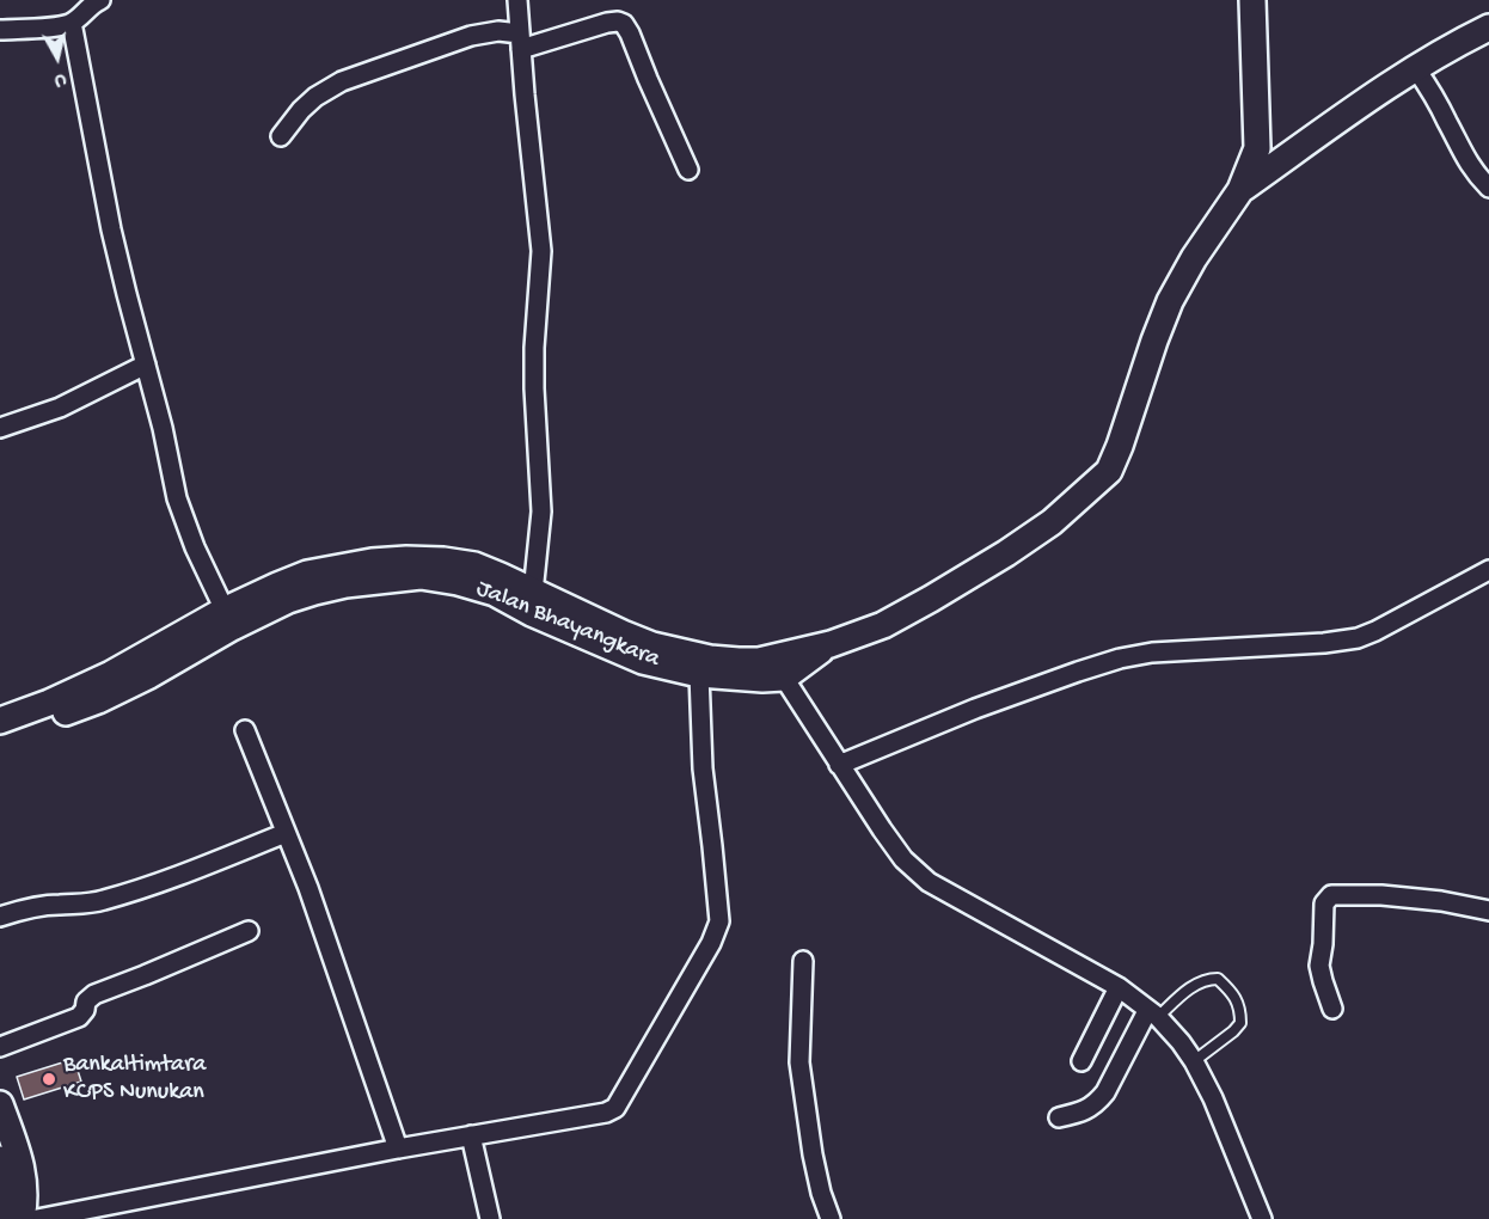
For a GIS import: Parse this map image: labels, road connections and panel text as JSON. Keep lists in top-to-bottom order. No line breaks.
{"streets":{"main road":["Jalan Bhayangkara"]},"places":["Bankaltimtara KCPS Nunukan"],"north":"bottom"}
